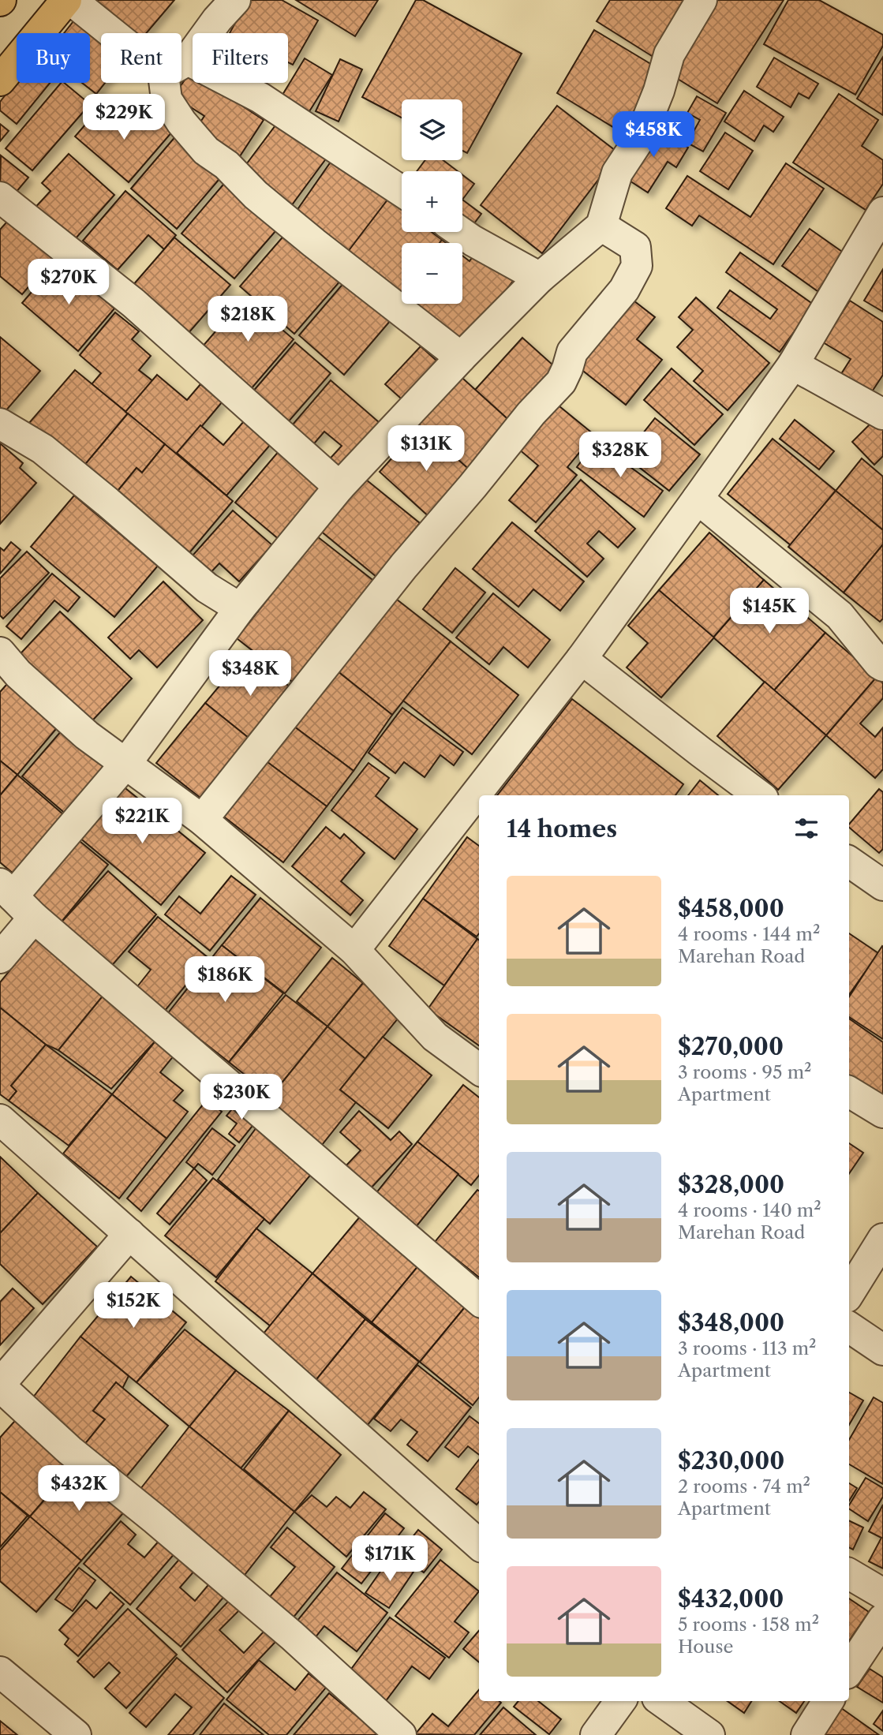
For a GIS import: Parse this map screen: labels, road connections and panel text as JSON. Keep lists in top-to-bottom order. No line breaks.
{"page":{"chip":["Buy","Rent","Filters"],"price":["$229K","$458K","$270K","$218K","$131K","$328K","$145K","$348K","$221K","$186K","$230K","$152K","$432K","$171K"],"map_buttons":["+","−"],"heading":"14 homes","list":[{"name":"$458,000","note":"4 rooms · 144 m² · Marehan Road"},{"name":"$270,000","note":"3 rooms · 95 m² · Apartment"},{"name":"$328,000","note":"4 rooms · 140 m² · Marehan Road"},{"name":"$348,000","note":"3 rooms · 113 m² · Apartment"},{"name":"$230,000","note":"2 rooms · 74 m² · Apartment"},{"name":"$432,000","note":"5 rooms · 158 m² · House"}]}}
